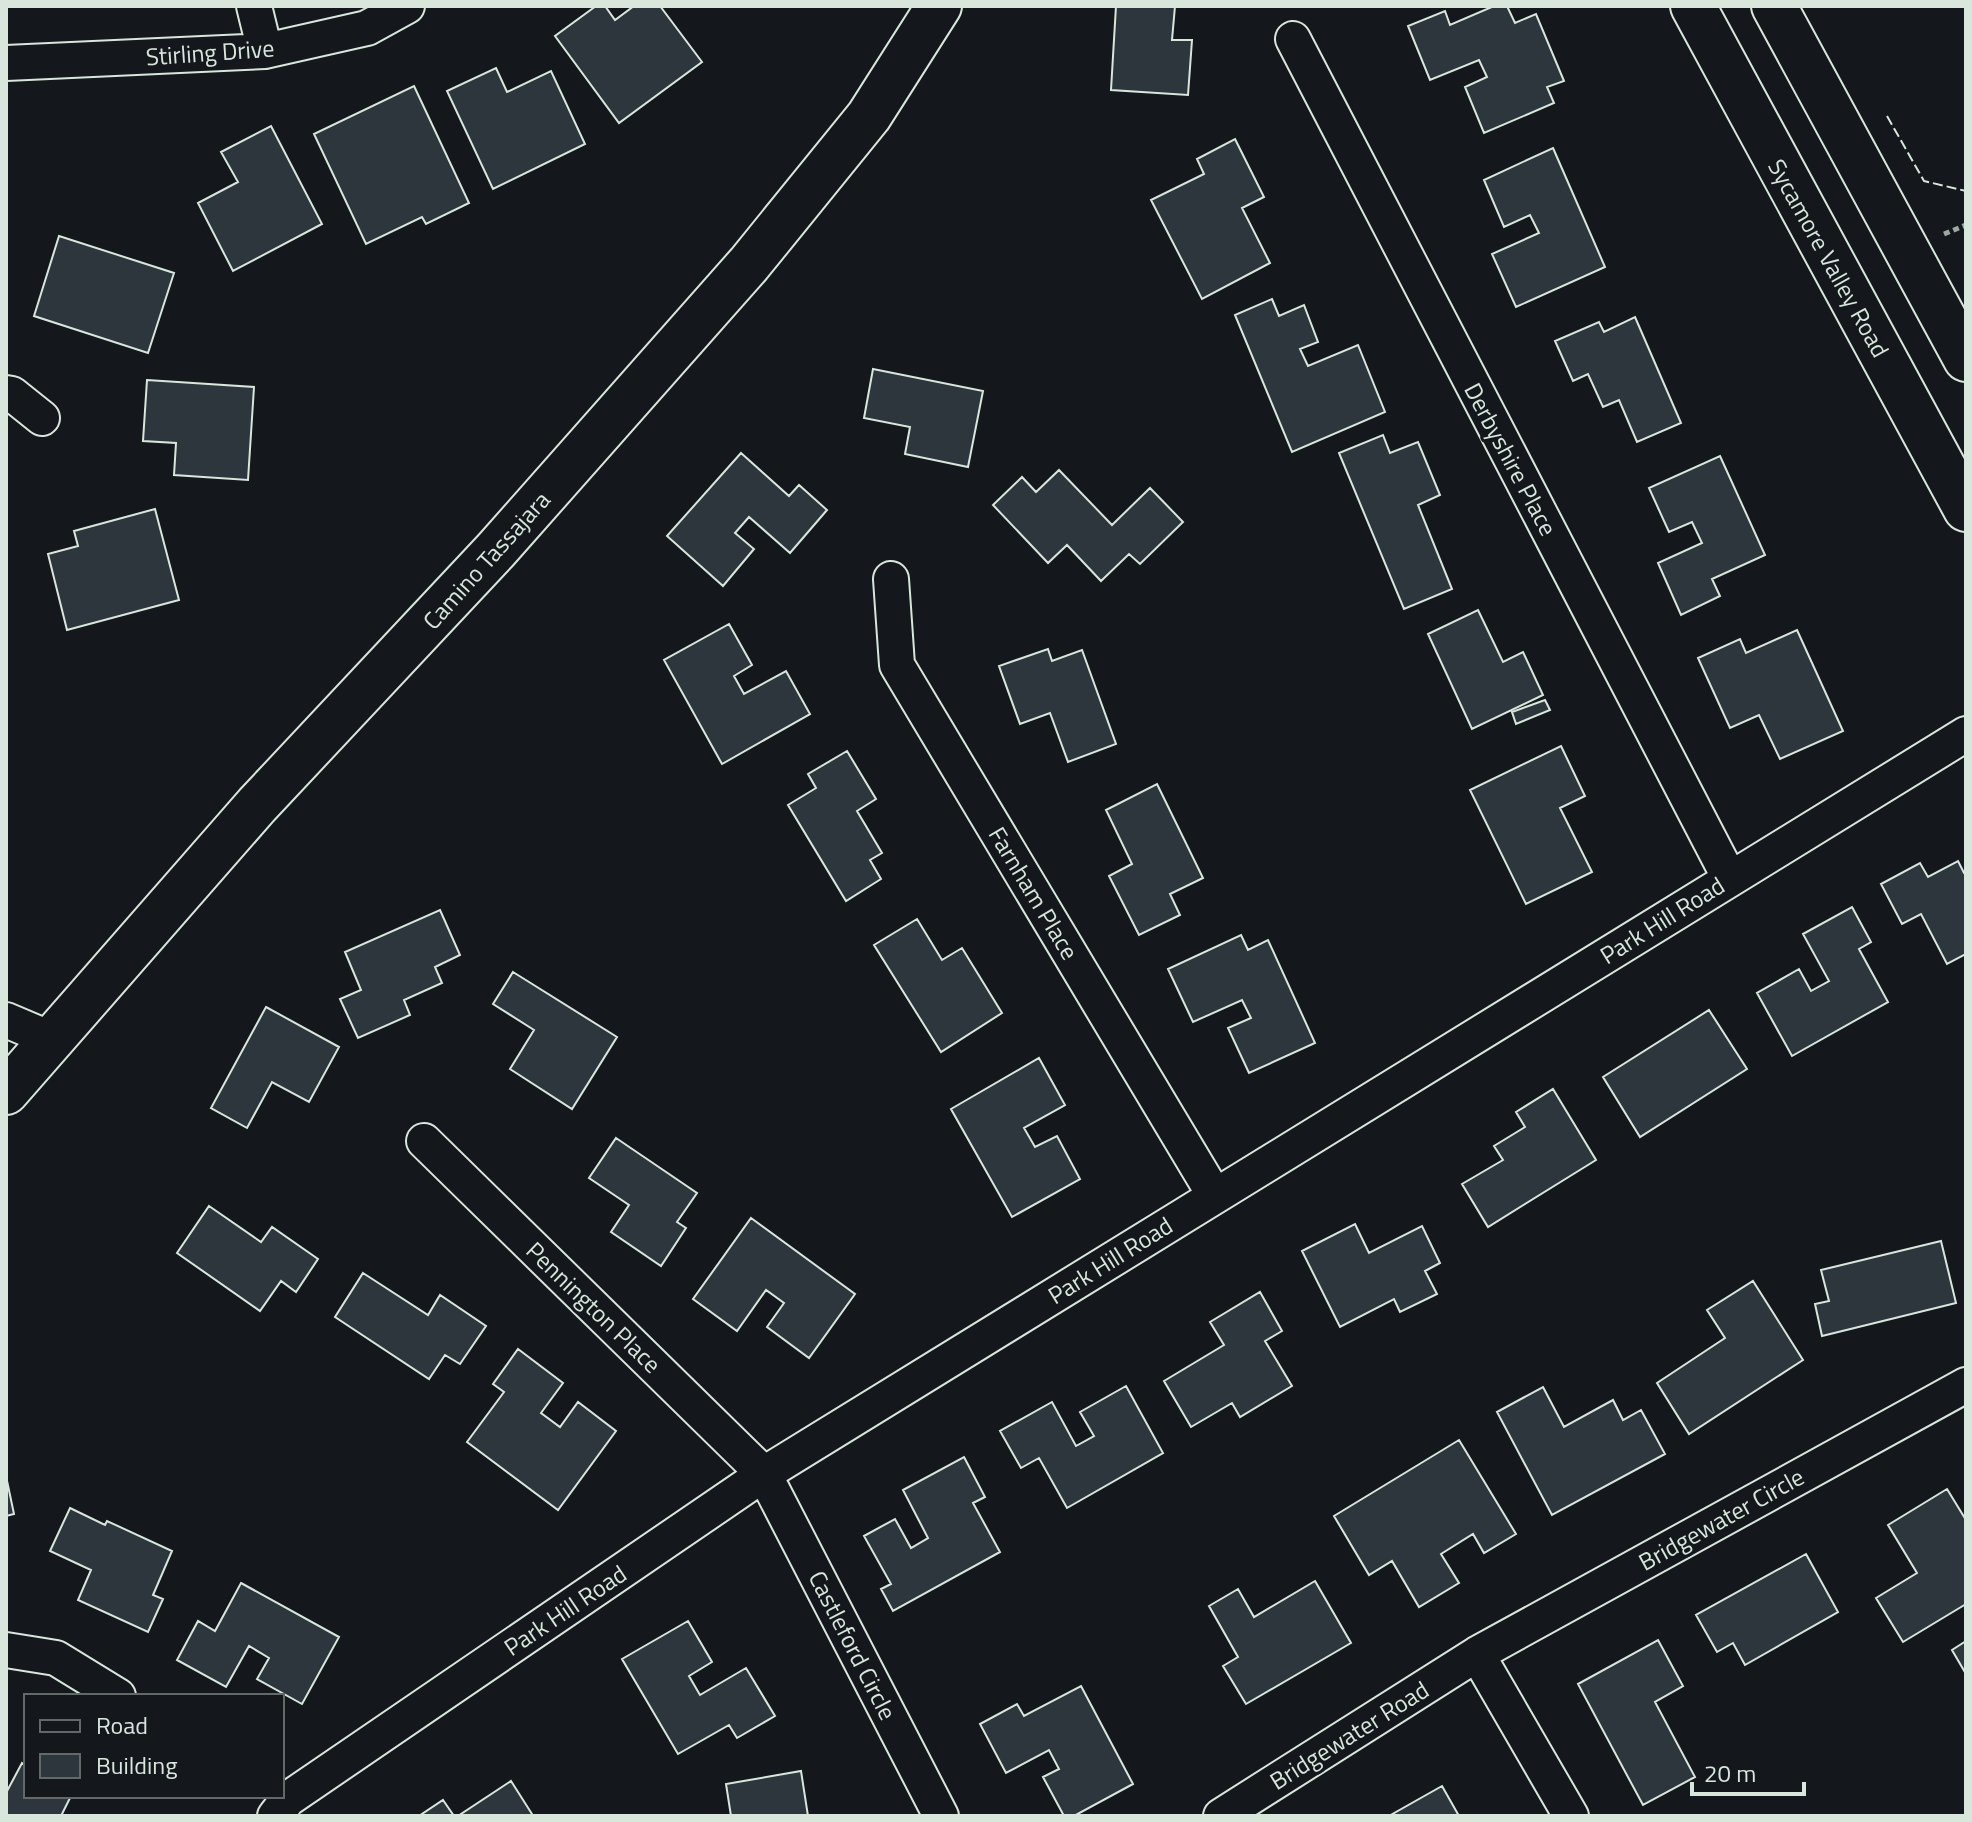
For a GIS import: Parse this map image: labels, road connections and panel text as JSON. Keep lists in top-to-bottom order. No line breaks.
{"streets":{"street":["Stirling Drive","Sycamore Valley Road","Derbyshire Place","Camino Tassajara","Farnham Place","Park Hill Road","Pennington Place","Bridgewater Circle","Castleford Circle","Bridgewater Road"]},"crossings":[["Derbyshire Place","Park Hill Road"],["Farnham Place","Park Hill Road"],["Park Hill Road","Pennington Place"],["Park Hill Road","Castleford Circle"],["Pennington Place","Castleford Circle"],["Bridgewater Circle","Bridgewater Road"]],"legend":["Road","Building"],"scale_bar":"20 m"}
